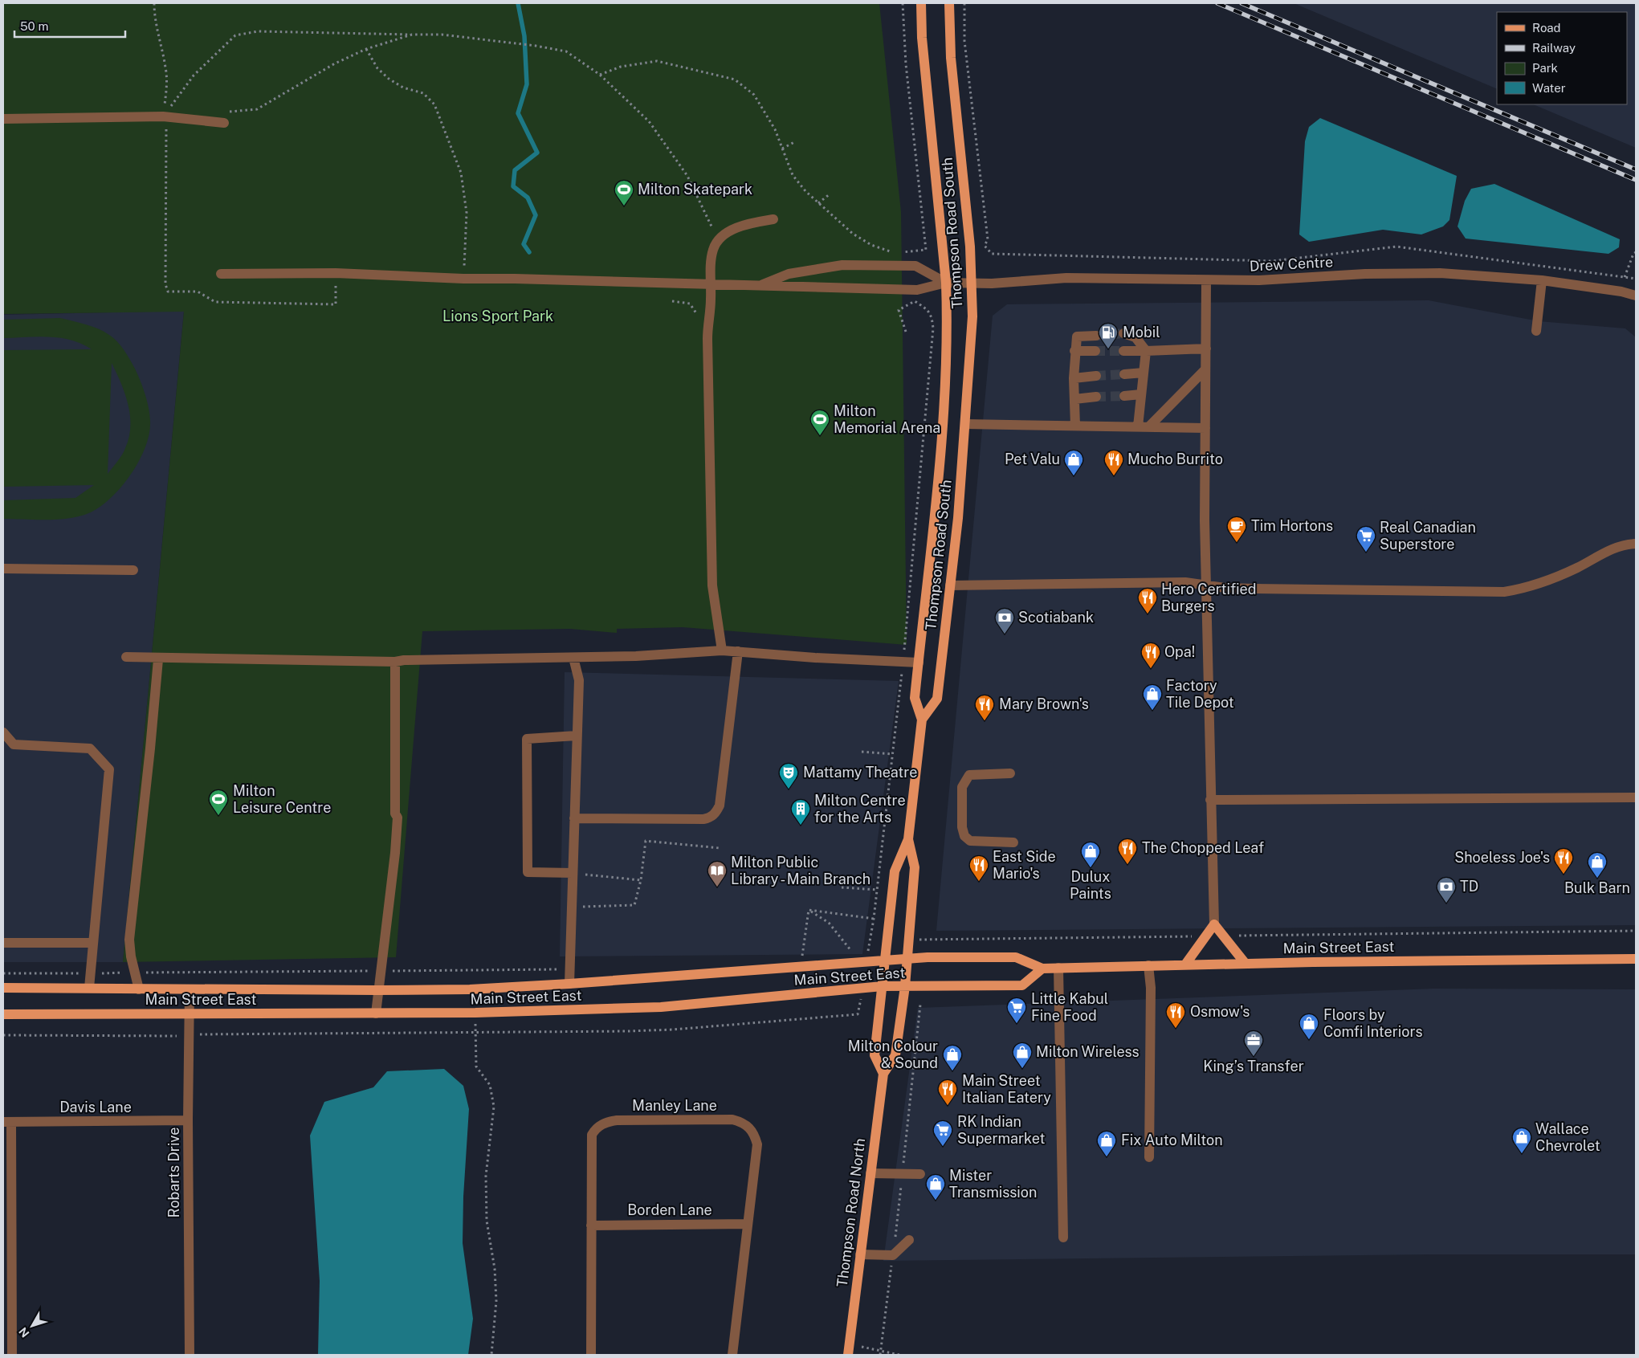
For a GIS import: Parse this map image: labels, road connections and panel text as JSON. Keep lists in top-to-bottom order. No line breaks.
{"streets":{"main road":["Thompson Road South","Main Street East","Thompson Road North"],"street":["Drew Centre","Manley Lane","Davis Lane","Robarts Drive","Borden Lane"]},"crossings":[["Thompson Road South","Drew Centre"],["Thompson Road South","Main Street East"],["Thompson Road South","Thompson Road North"],["Main Street East","Robarts Drive"],["Main Street East","Thompson Road North"],["Manley Lane","Borden Lane"],["Davis Lane","Robarts Drive"]],"parks":["Lions Sport Park"],"places":{"sports":["Milton Skatepark","Milton Memorial Arena","Milton Leisure Centre"],"fuel station":["Mobil"],"shop":["Pet Valu","Factory Tile Depot","Dulux Paints","Bulk Barn","Floors by Comfi Interiors","Milton Wireless","Milton Colour & Sound","Wallace Chevrolet","Fix Auto Milton","Mister Transmission"],"restaurant":["Mucho Burrito","Hero Certified Burgers","Opa!","Mary Brown's","The Chopped Leaf","Shoeless Joe's","East Side Mario's","Osmow's","Main Street Italian Eatery"],"cafe":["Tim Hortons"],"supermarket":["Real Canadian Superstore","Little Kabul Fine Food","RK Indian Supermarket"],"bank":["Scotiabank","TD"],"theatre":["Mattamy Theatre"],"building":["Milton Centre for the Arts"],"library":["Milton Public Library - Main Branch"],"office":["King’s Transfer"]},"legend":["Road","Railway","Park","Water"],"scale_bar":"50 m","north":"bottom left"}
